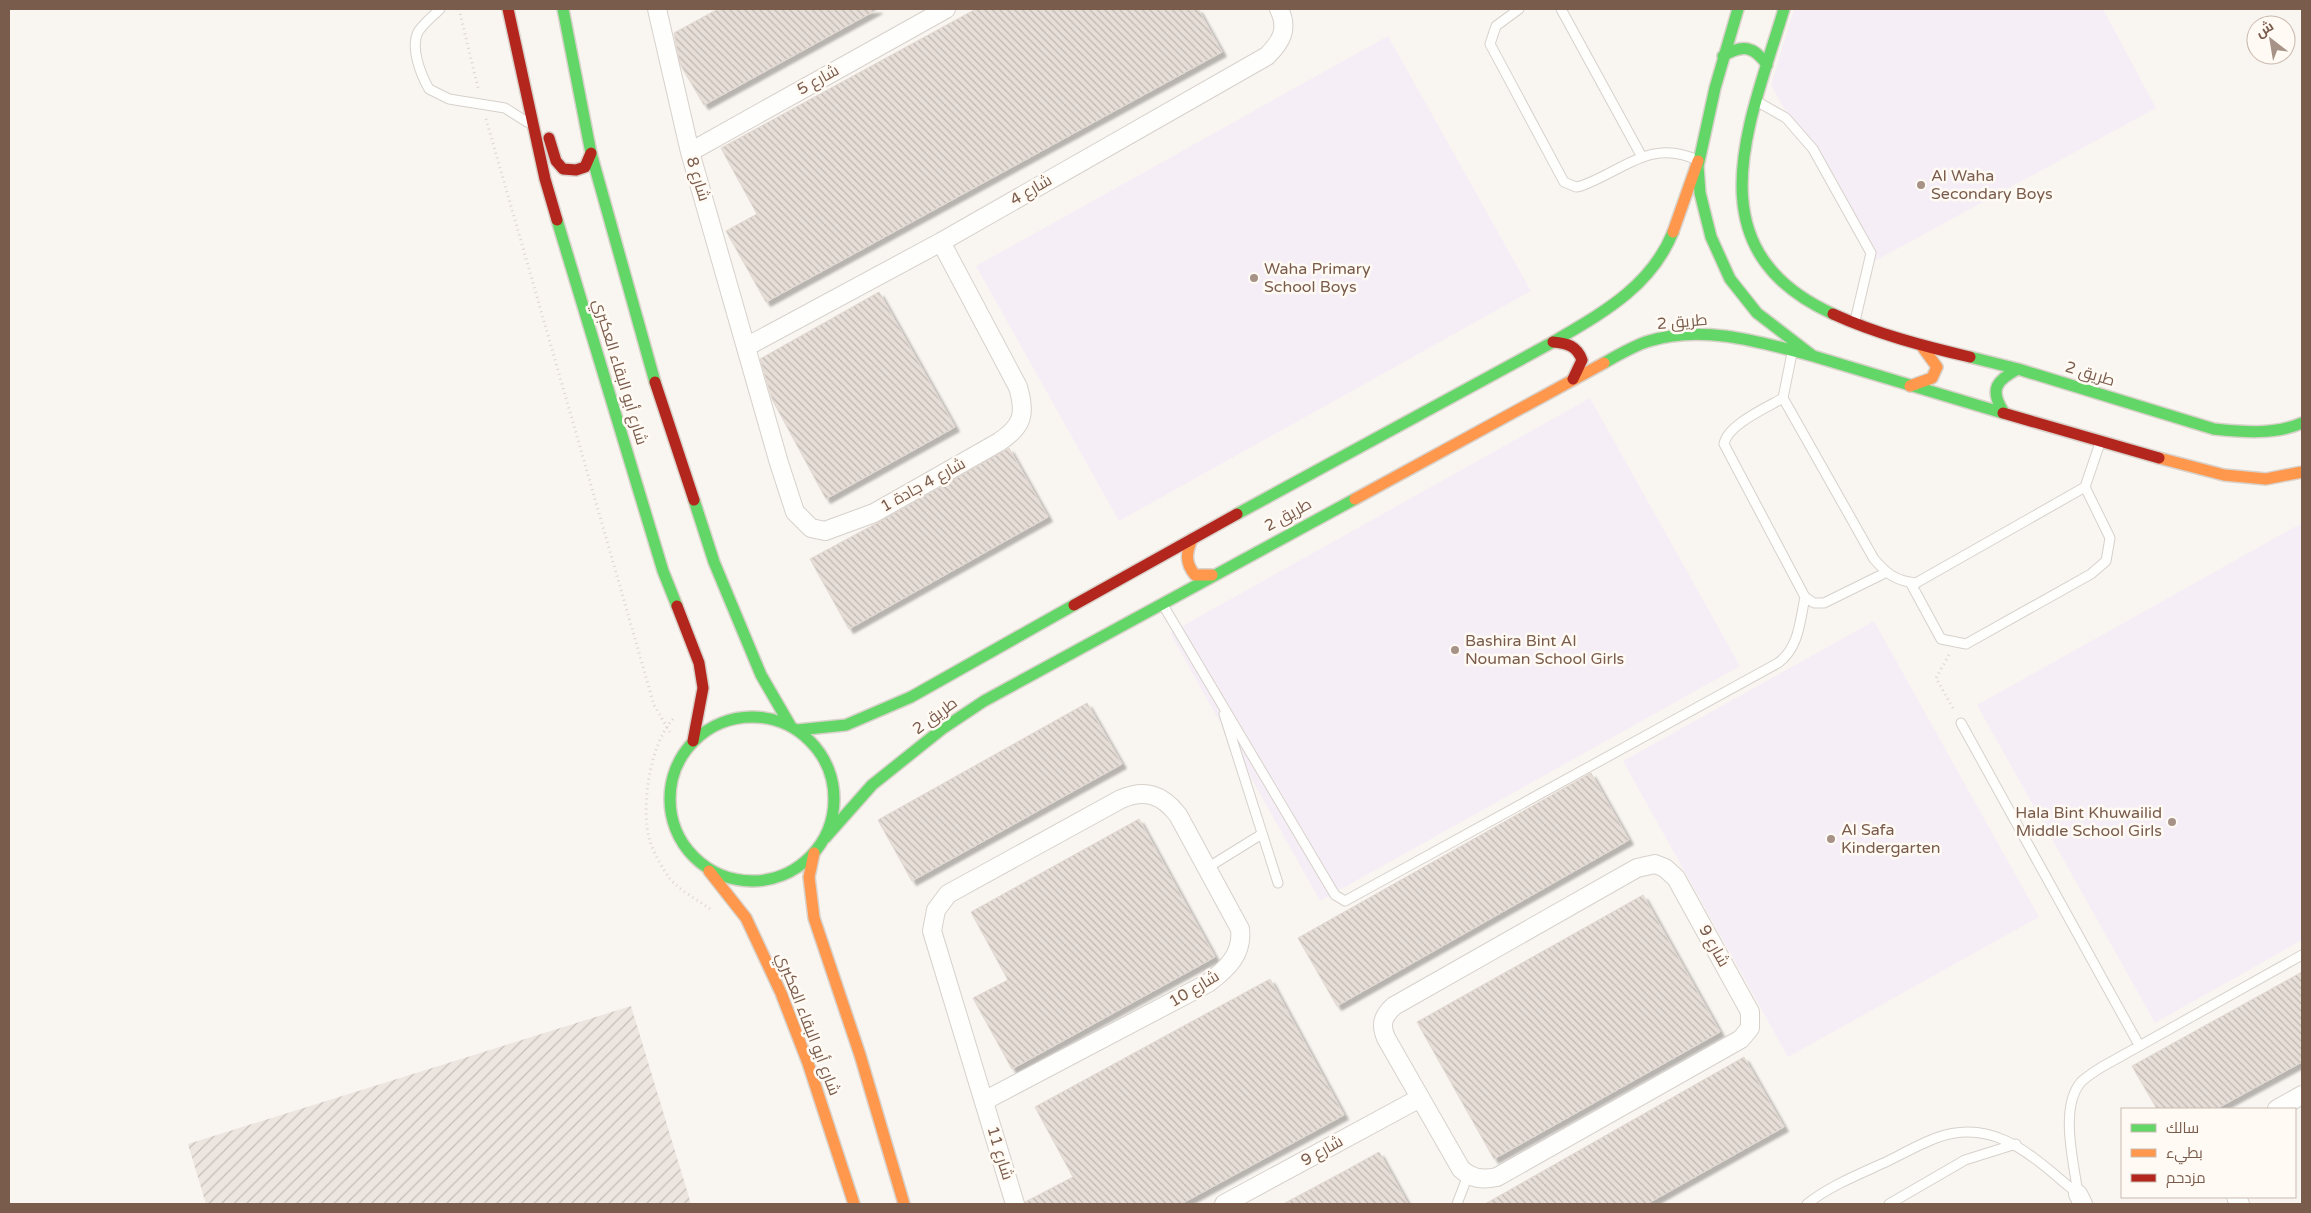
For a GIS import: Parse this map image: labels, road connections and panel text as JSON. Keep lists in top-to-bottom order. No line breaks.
{"streets":{"street":["شارع 5","شارع 8","شارع 4","طريق 2","شارع أبو البقاء العكبري","شارع 4 جادة 1","شارع 9","شارع 10","شارع 11"]},"crossings":[["شارع 5","شارع 8"],["شارع 8","شارع 4"],["شارع 8","شارع 4 جادة 1"],["شارع 4","شارع 4 جادة 1"],["طريق 2","شارع أبو البقاء العكبري"],["شارع 10","شارع 11"]],"places":["Al Waha Secondary Boys","Waha Primary School Boys","Bashira Bint Al Nouman School Girls","Hala Bint Khuwailid Middle School Girls","Al Safa Kindergarten"],"legend":["سالك","بطيء","مزدحم"],"north":"top left"}
